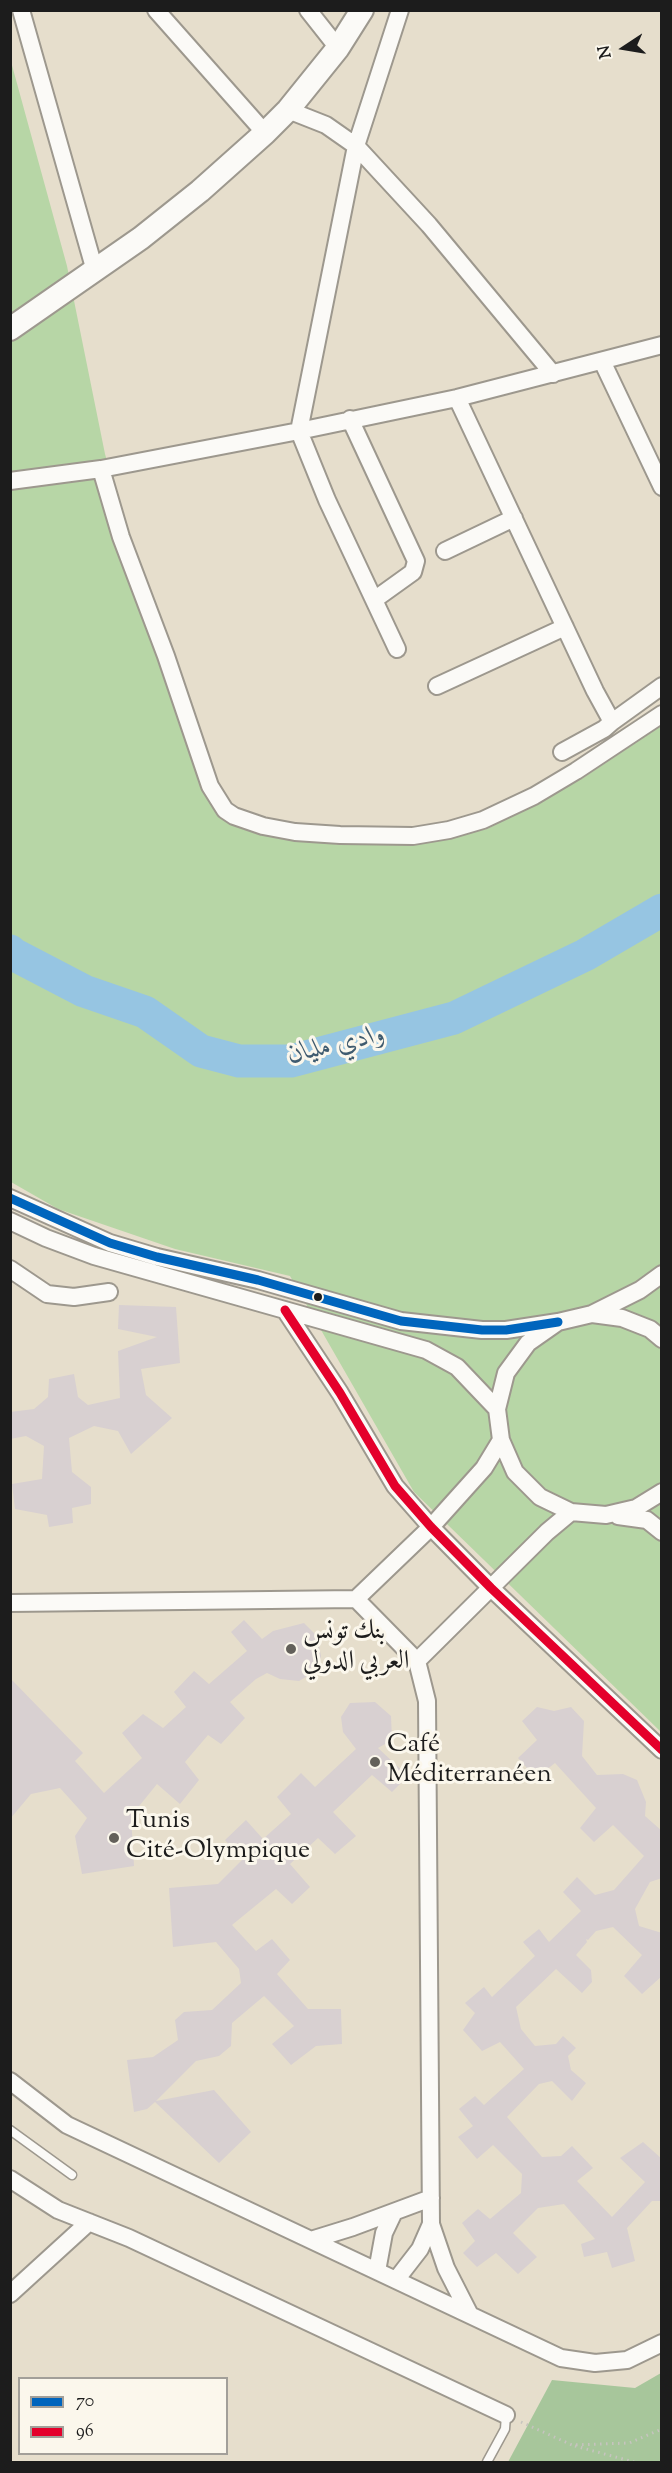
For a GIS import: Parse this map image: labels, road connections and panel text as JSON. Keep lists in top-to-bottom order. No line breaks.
{"water":["وادي مليان"],"places":["بنك تونس العربي الدولي","Café Méditerranéen","Tunis Cité-Olympique"],"lines":["transit line 70","transit line 96"],"legend":["70","96"],"north":"left"}
